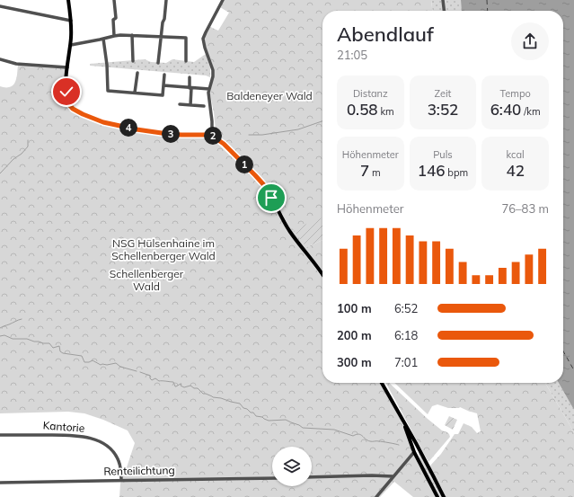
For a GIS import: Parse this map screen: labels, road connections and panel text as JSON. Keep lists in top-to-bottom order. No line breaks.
{"streets":{"street":["Kantorie","Renteilichtung"]},"crossings":[["Kantorie","Renteilichtung"]],"parks":["Baldeneyer Wald","NSG Hülsenhaine im Schellenberger Wald","Schellenberger Wald"],"page":{"heading":["Abendlauf","21:05"],"stats":[["Distanz","0.58 km"],["Zeit","3:52"],["Tempo","6:40 /km"],["Höhenmeter","7 m"],["Puls","146 bpm"],["kcal","42"]],"pins":["4","3","2","1"],"chart":["Höhenmeter","76–83 m"],"list":[{"name":"100 m","note":"6:52"},{"name":"200 m","note":"6:18"},{"name":"300 m","note":"7:01"}]}}
